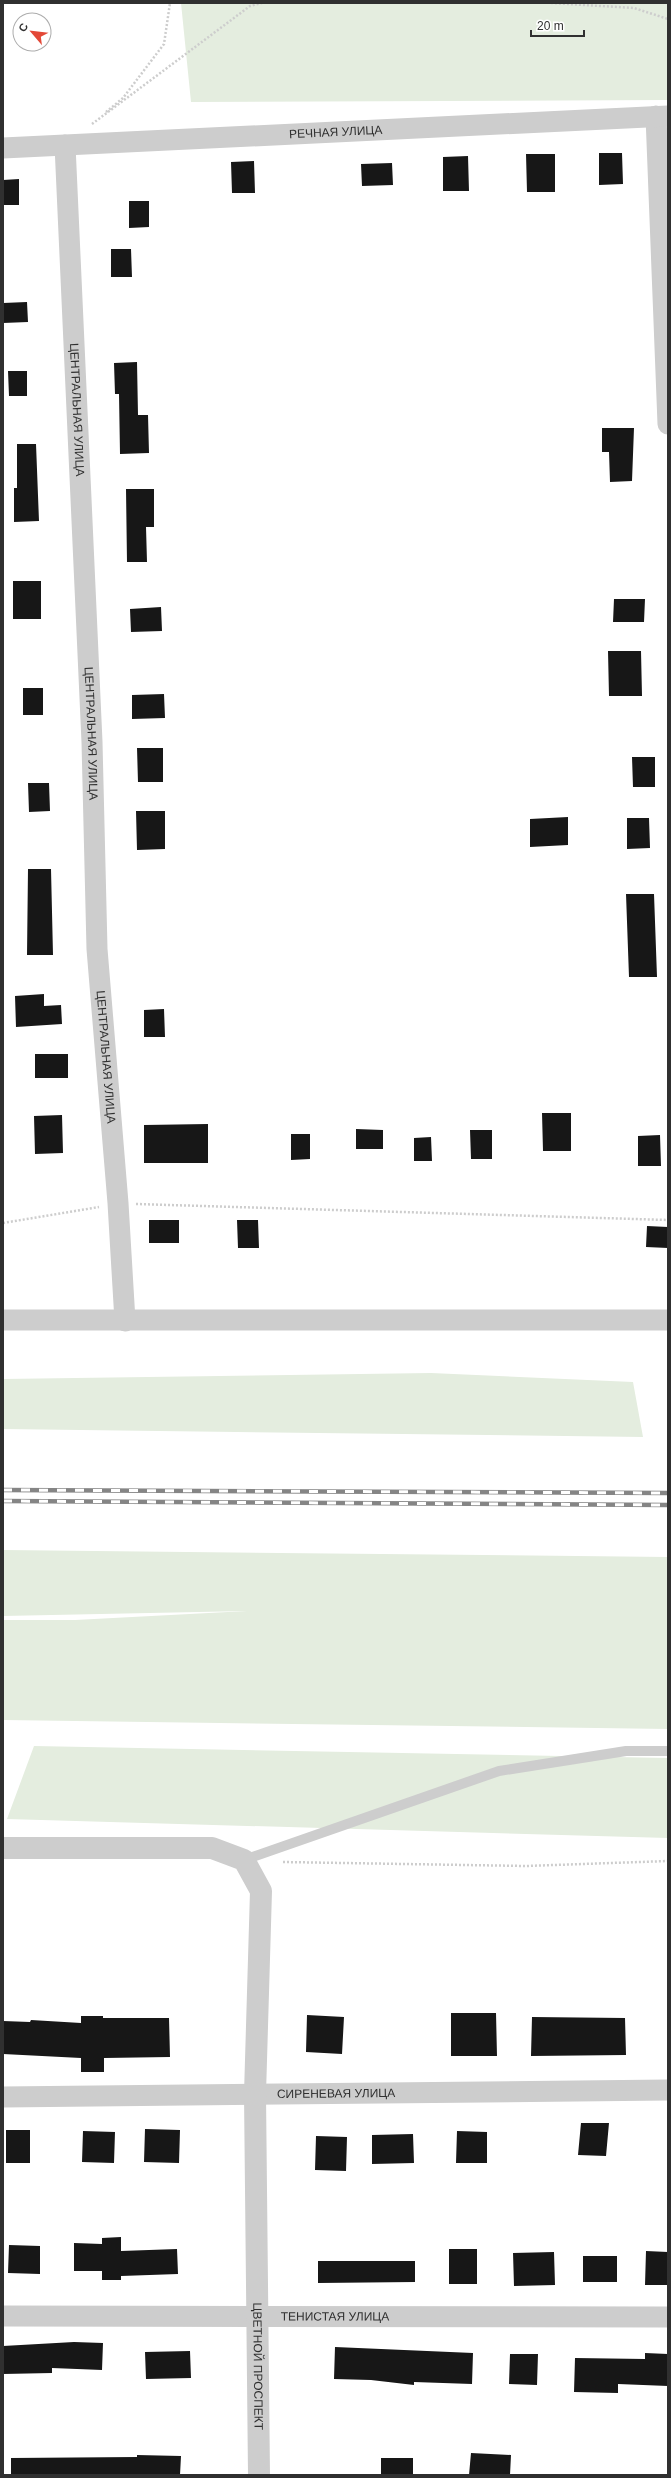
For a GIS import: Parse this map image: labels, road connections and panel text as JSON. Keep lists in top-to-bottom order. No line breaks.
{"streets":{"street":["РЕЧНАЯ УЛИЦА","ЦЕНТРАЛЬНАЯ УЛИЦА","СИРЕНЕВАЯ УЛИЦА","ТЕНИСТАЯ УЛИЦА","ЦВЕТНОЙ ПРОСПЕКТ"]},"crossings":[["РЕЧНАЯ УЛИЦА","ЦЕНТРАЛЬНАЯ УЛИЦА"],["СИРЕНЕВАЯ УЛИЦА","ЦВЕТНОЙ ПРОСПЕКТ"],["ТЕНИСТАЯ УЛИЦА","ЦВЕТНОЙ ПРОСПЕКТ"]],"scale_bar":"20 m","north":"top left"}
